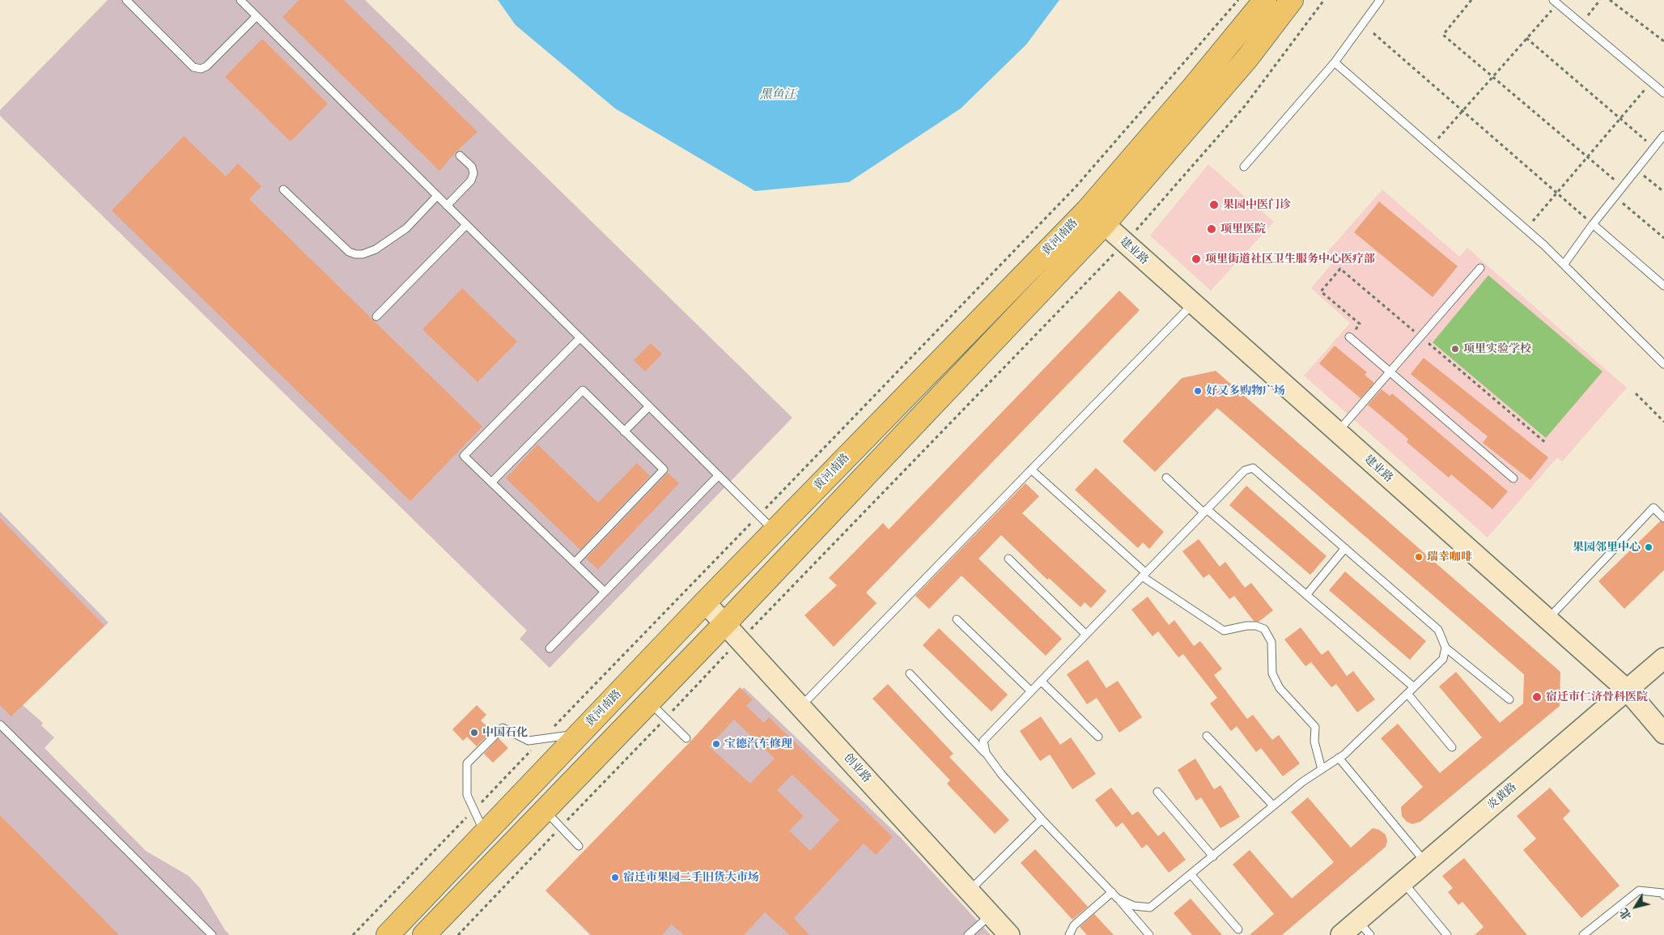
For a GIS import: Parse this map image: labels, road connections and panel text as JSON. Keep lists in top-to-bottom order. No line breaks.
{"streets":{"main road":["黄河南路"],"street":["建业路","创业路","炎黄路"]},"crossings":[["黄河南路","建业路"],["黄河南路","创业路"],["建业路","炎黄路"]],"water":["黑鱼汪"],"places":["果园中医门诊","项里医院","项里街道社区卫生服务中心医疗部","项里实验学校","好又多购物广场","果园邻里中心","瑞幸咖啡","宿迁市仁济骨科医院","中国石化","宝德汽车修理","宿迁市果园二手旧货大市场"],"north":"bottom left"}
